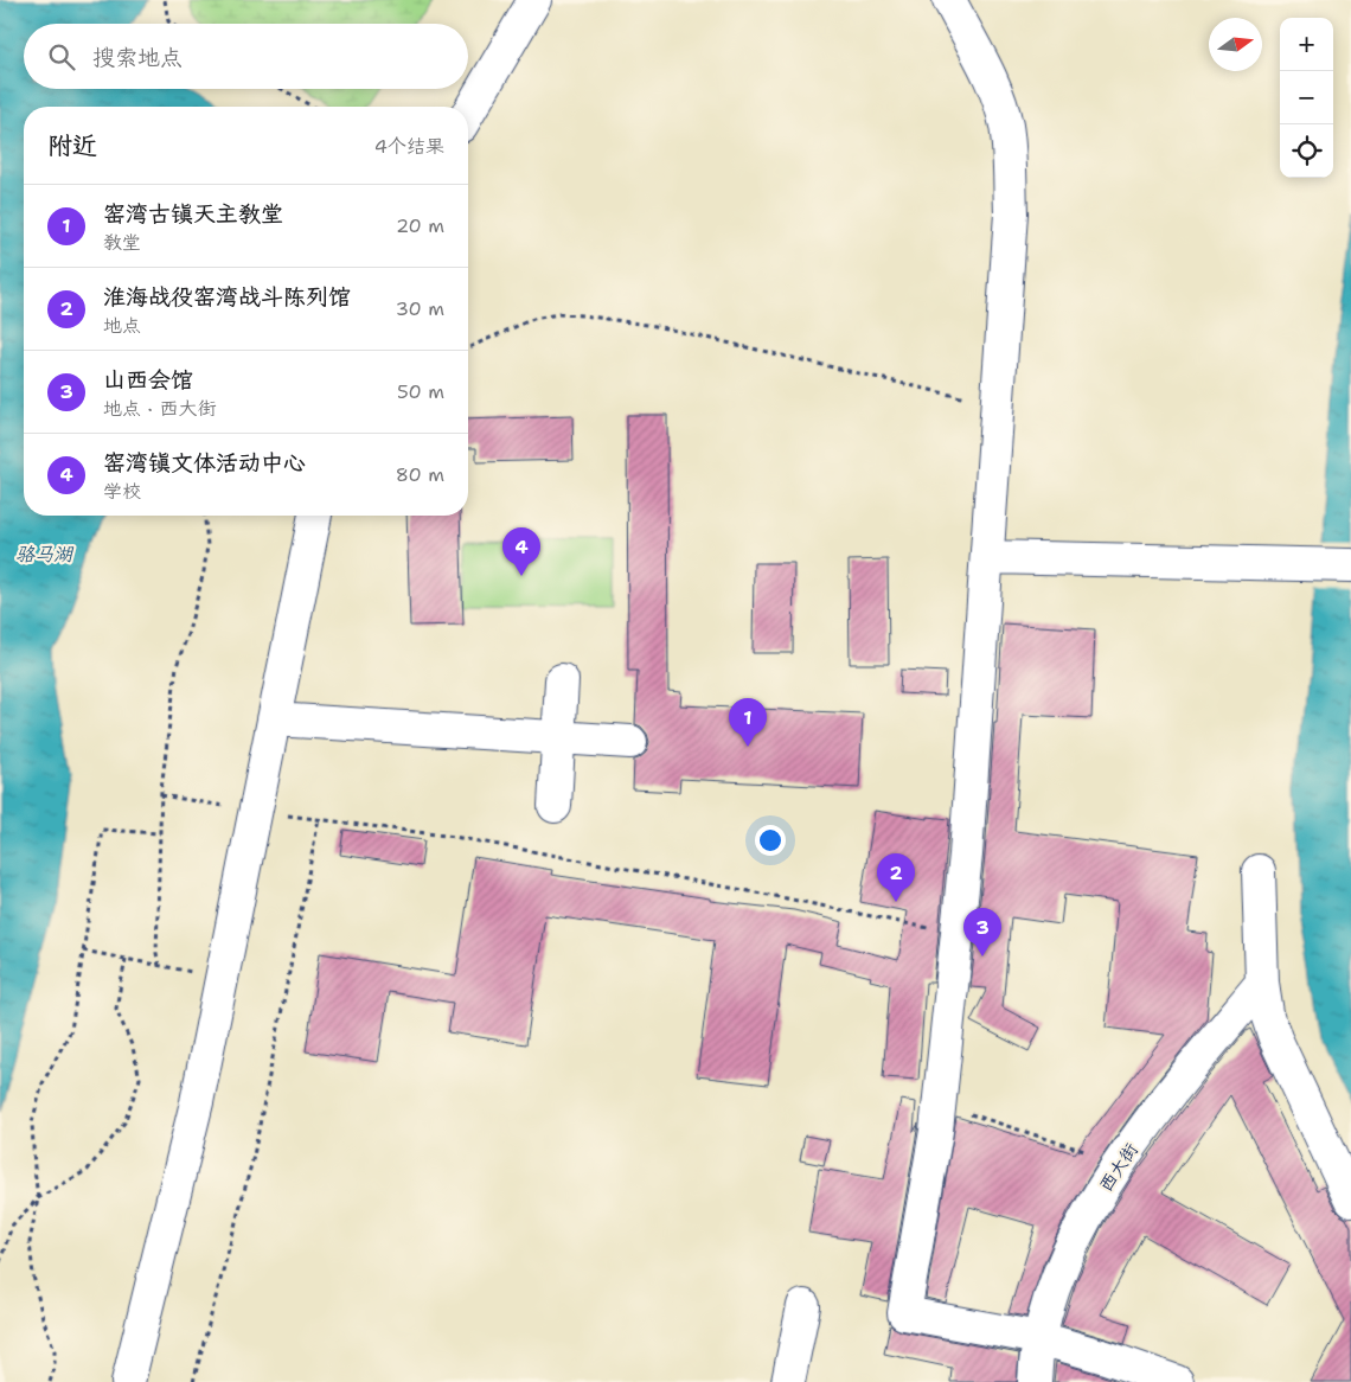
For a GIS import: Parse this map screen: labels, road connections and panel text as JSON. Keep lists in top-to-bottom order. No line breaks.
{"streets":{"street":["西大街"]},"water":["骆马湖"],"north":"right","page":{"map_buttons":["+","−"],"search":"搜索地点","heading":["附近","4个结果"],"list":[{"mark":"1","name":"窑湾古镇天主教堂","note":"教堂","value":"20 m"},{"mark":"2","name":"淮海战役窑湾战斗陈列馆","note":"地点","value":"30 m"},{"mark":"3","name":"山西会馆","note":"地点 · 西大街","value":"50 m"},{"mark":"4","name":"窑湾镇文体活动中心","note":"学校","value":"80 m"}],"pins":["4","1","2","3"]}}
